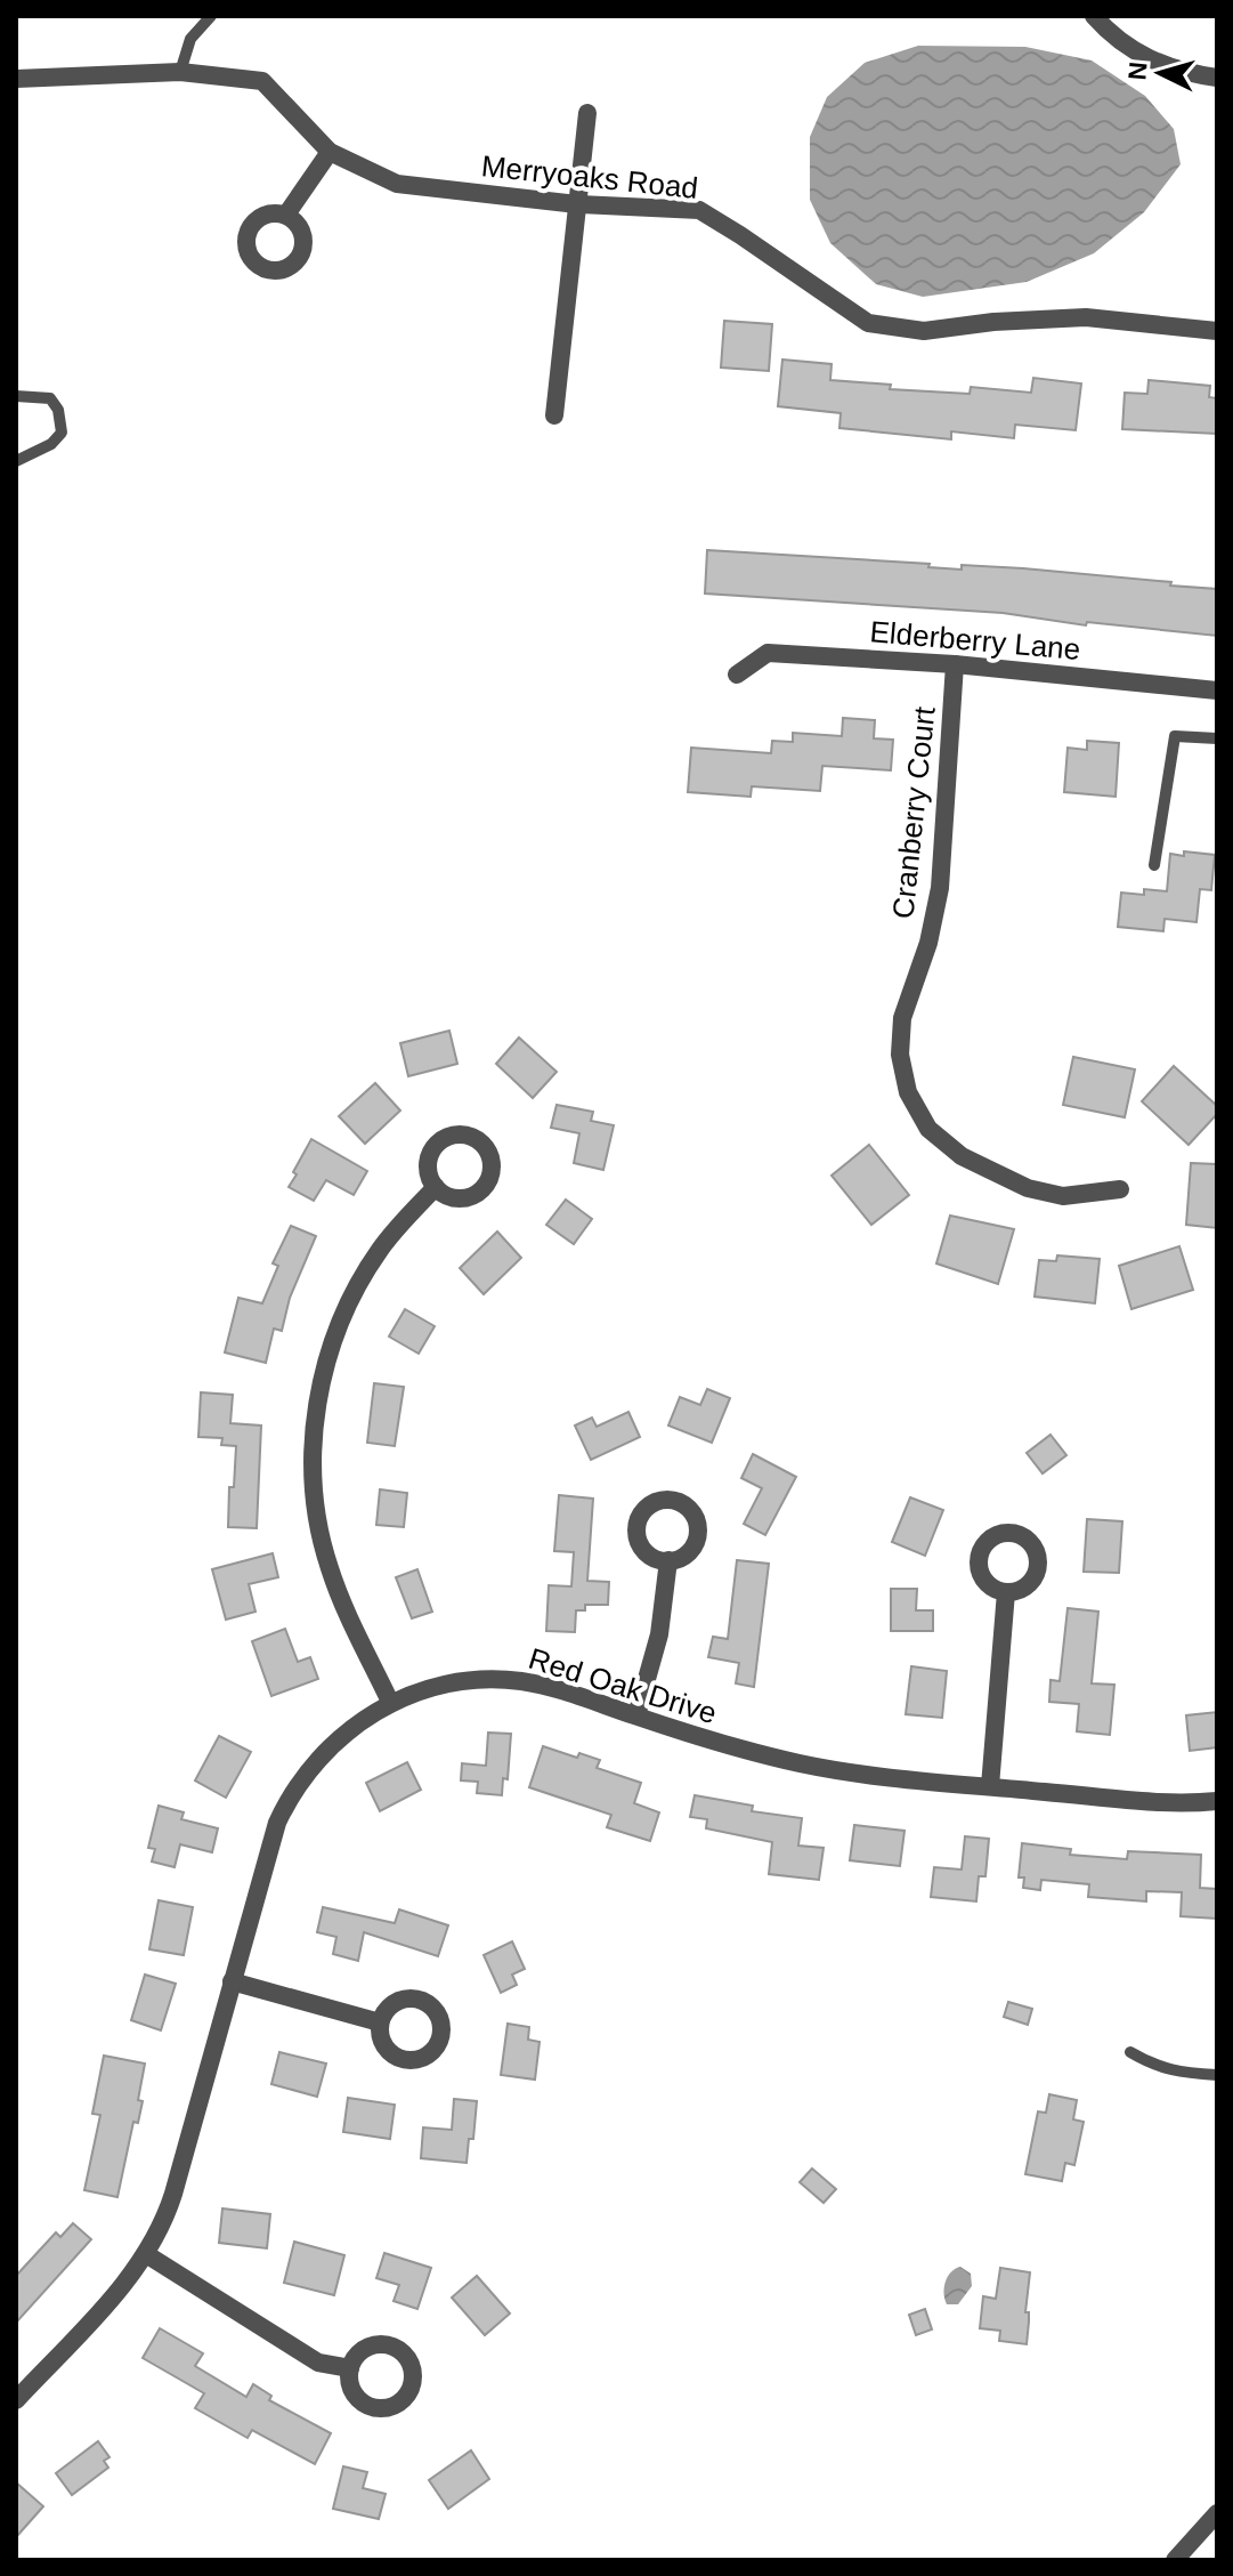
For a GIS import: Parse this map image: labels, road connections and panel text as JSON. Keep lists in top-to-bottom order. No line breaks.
{"streets":{"street":["Merryoaks Road","Elderberry Lane","Cranberry Court","Red Oak Drive"]},"crossings":[["Elderberry Lane","Cranberry Court"]],"north":"left"}
